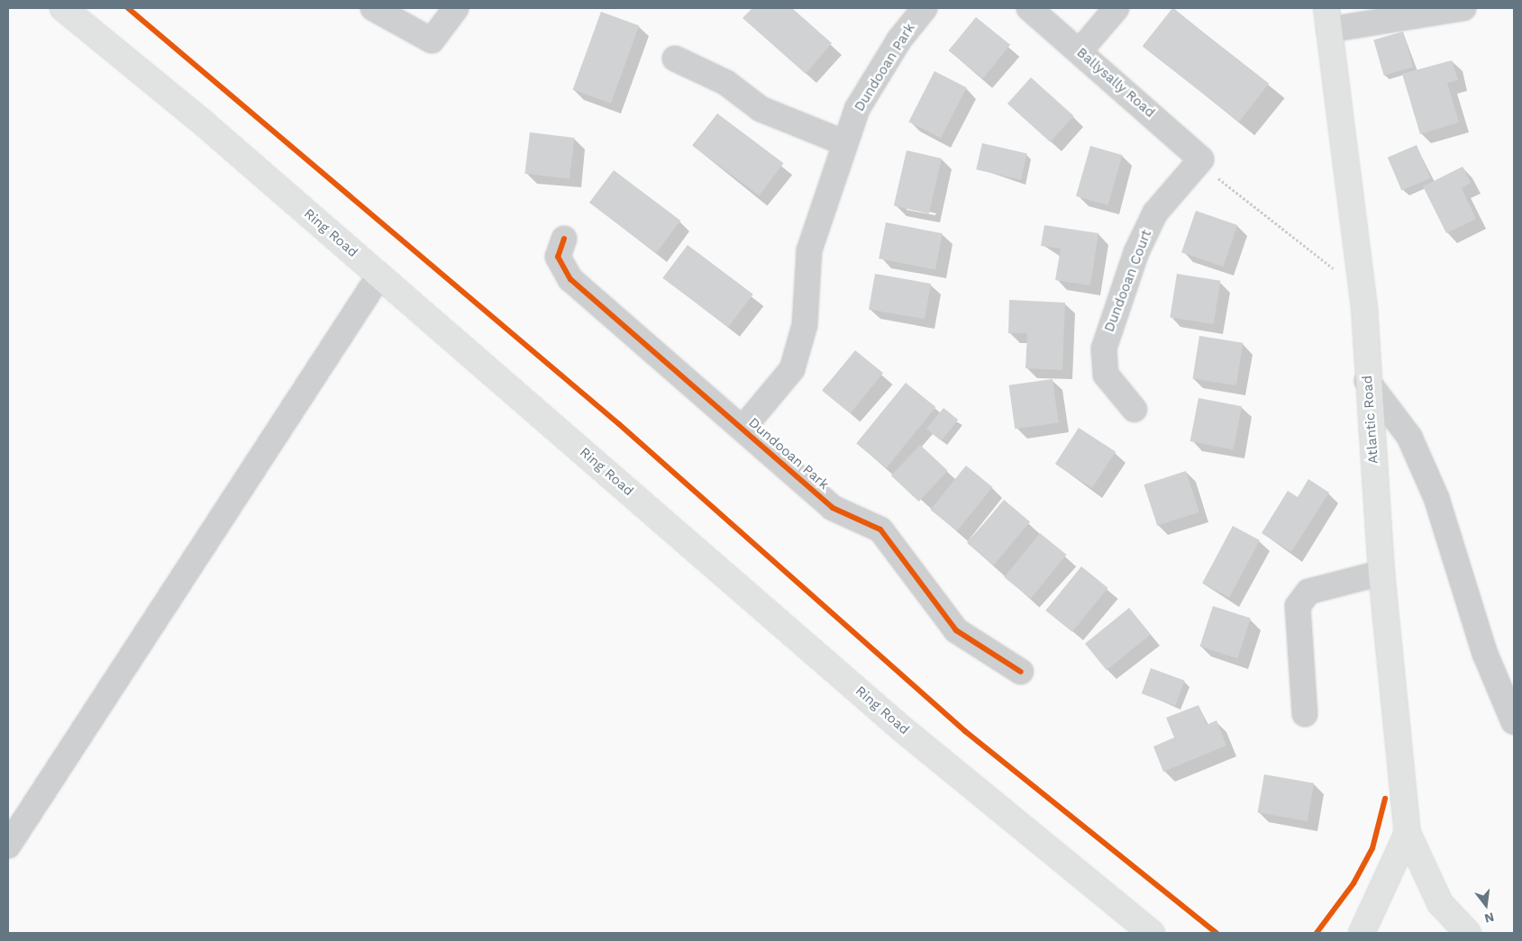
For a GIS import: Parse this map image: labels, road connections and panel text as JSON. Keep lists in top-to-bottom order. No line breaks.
{"streets":{"main road":["Ring Road","Atlantic Road"],"street":["Dundooan Park","Ballysally Road","Dundooan Court"]},"crossings":[["Ballysally Road","Dundooan Court"]],"north":"bottom"}
